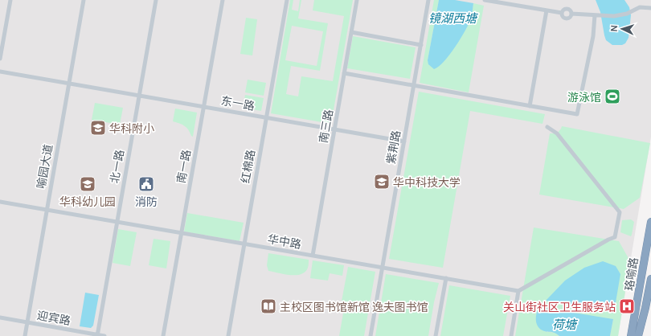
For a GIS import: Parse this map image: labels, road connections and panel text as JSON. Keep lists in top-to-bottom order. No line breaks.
{"streets":{"highway":["珞喻路"],"street":["东一路","南三路","紫荆路","喻园大道","北一路","南一路","红棉路","华中路","迎宾路"]},"crossings":[["东一路","南三路"],["东一路","紫荆路"],["东一路","喻园大道"],["东一路","北一路"],["东一路","南一路"],["东一路","红棉路"],["南三路","华中路"],["紫荆路","华中路"],["喻园大道","华中路"],["喻园大道","迎宾路"],["北一路","华中路"],["北一路","迎宾路"],["南一路","华中路"],["红棉路","华中路"]],"water":["镜湖西塘","荷塘"],"places":{"sports":["游泳馆"],"school or university":["华科附小","华中科技大学","华科幼儿园"],"public building":["消防"],"library":["主校区图书馆新馆 逸夫图书馆"],"hospital":["关山街社区卫生服务站"]},"north":"left"}
